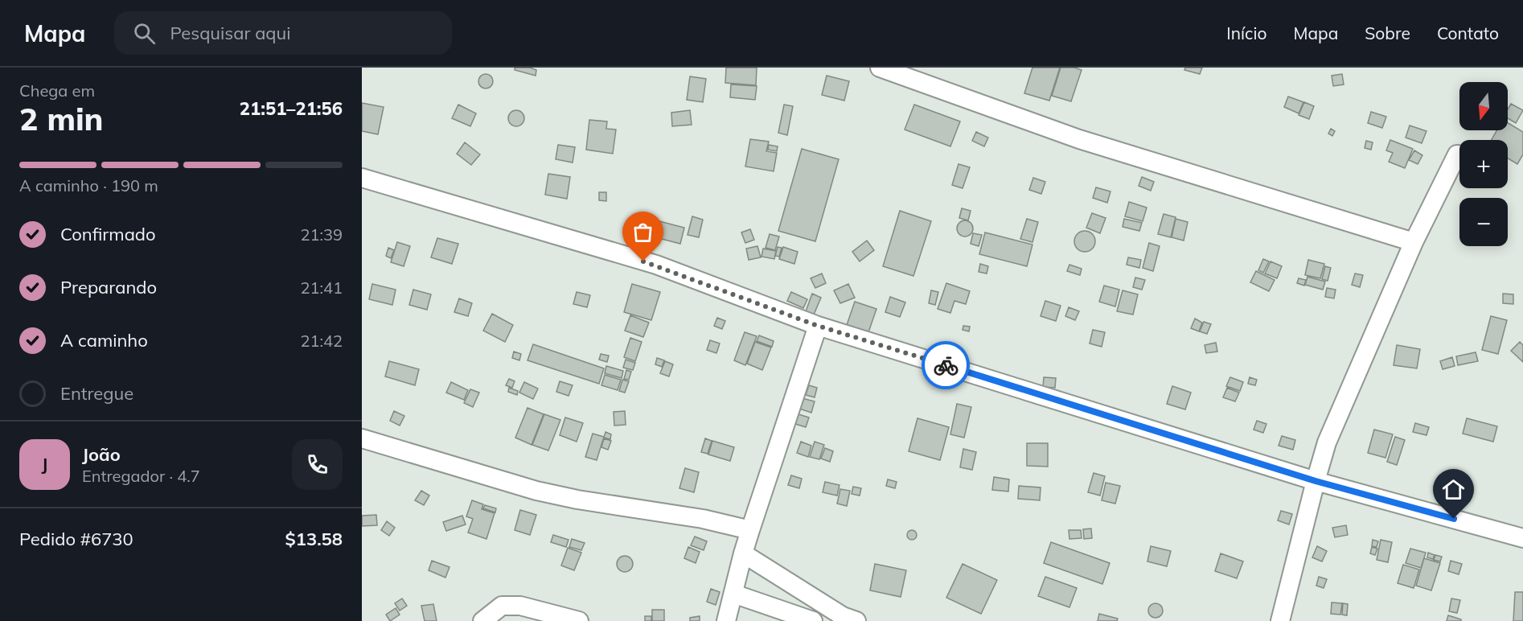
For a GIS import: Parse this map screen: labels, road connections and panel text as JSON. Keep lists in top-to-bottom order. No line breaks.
{"north":"bottom","page":{"header":"Mapa","search":"Pesquisar aqui","nav":["Início","Mapa","Sobre","Contato"],"heading":["2 min","Chega em","21:51–21:56"],"panel":["João","Entregador · 4.7","Pedido #6730","$13.58"],"map_buttons":["+","−"],"bar":"A caminho · 190 m","list":[["Confirmado","21:39"],["Preparando","21:41"],["A caminho","21:42"],"Entregue"],"round":"J"}}
